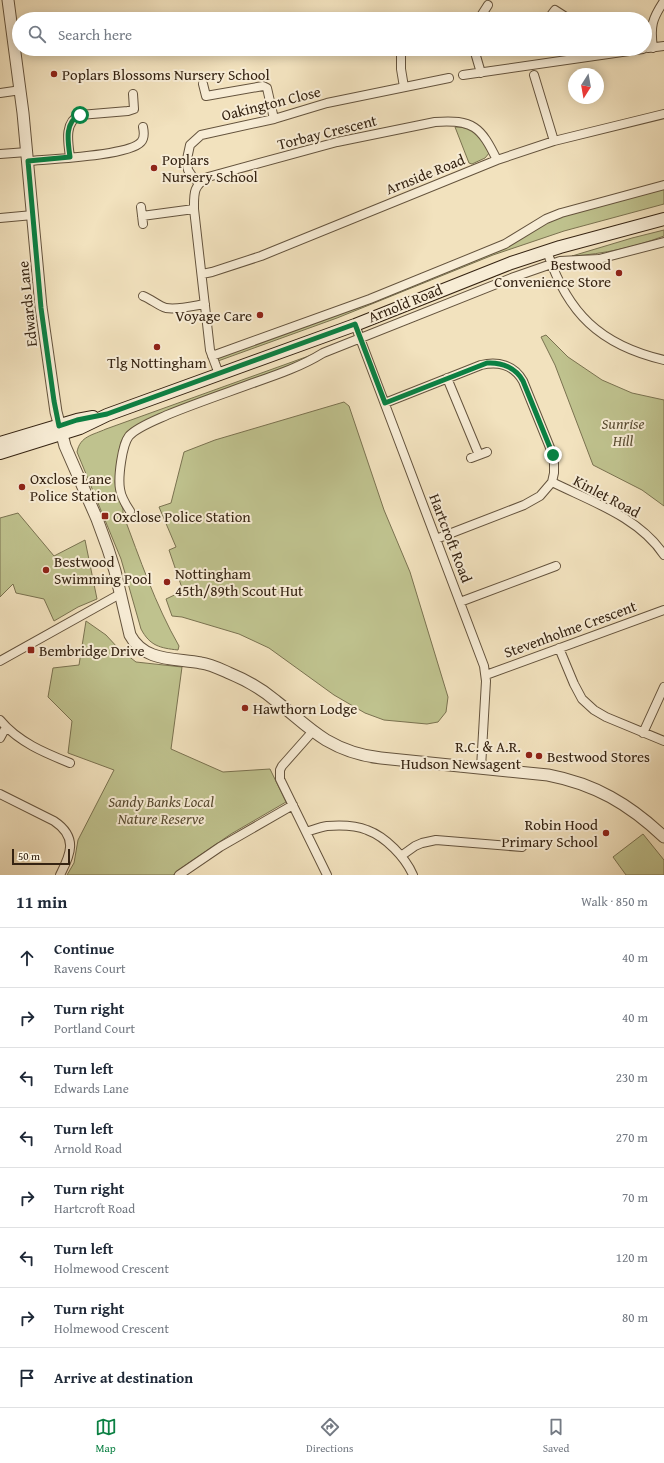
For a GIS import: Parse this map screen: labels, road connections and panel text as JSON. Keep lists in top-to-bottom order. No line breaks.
{"streets":{"main road":["Arnold Road"],"street":["Oakington Close","Torbay Crescent","Arnside Road","Edwards Lane","Kinlet Road","Hartcroft Road","Stevenholme Crescent"]},"crossings":[["Oakington Close","Torbay Crescent"],["Torbay Crescent","Arnside Road"],["Arnold Road","Edwards Lane"],["Arnold Road","Hartcroft Road"],["Edwards Lane","Hartcroft Road"],["Hartcroft Road","Stevenholme Crescent"]],"parks":["Sunrise Hill","Sandy Banks Local Nature Reserve"],"places":{"other":["Poplars Blossoms Nursery School","Poplars Nursery School","Bestwood Convenience Store","Voyage Care","Tlg Nottingham","Oxclose Lane Police Station","Bestwood Swimming Pool","Nottingham 45th/89th Scout Hut","Hawthorn Lodge","R.C. & A.R. Hudson Newsagent","Bestwood Stores","Robin Hood Primary School"],"transit":["Oxclose Police Station","Bembridge Drive"]},"scale_bar":"50 m","north":"bottom","page":{"search":"Search here","scale":"50 m","heading":["11 min","Walk · 850 m"],"list":[["Continue","Ravens Court","40 m"],["Turn right","Portland Court","40 m"],["Turn left","Edwards Lane","230 m"],["Turn left","Arnold Road","270 m"],["Turn right","Hartcroft Road","70 m"],["Turn left","Holmewood Crescent","120 m"],["Turn right","Holmewood Crescent","80 m"],"Arrive at destination"],"nav":["Map","Directions","Saved"]}}
